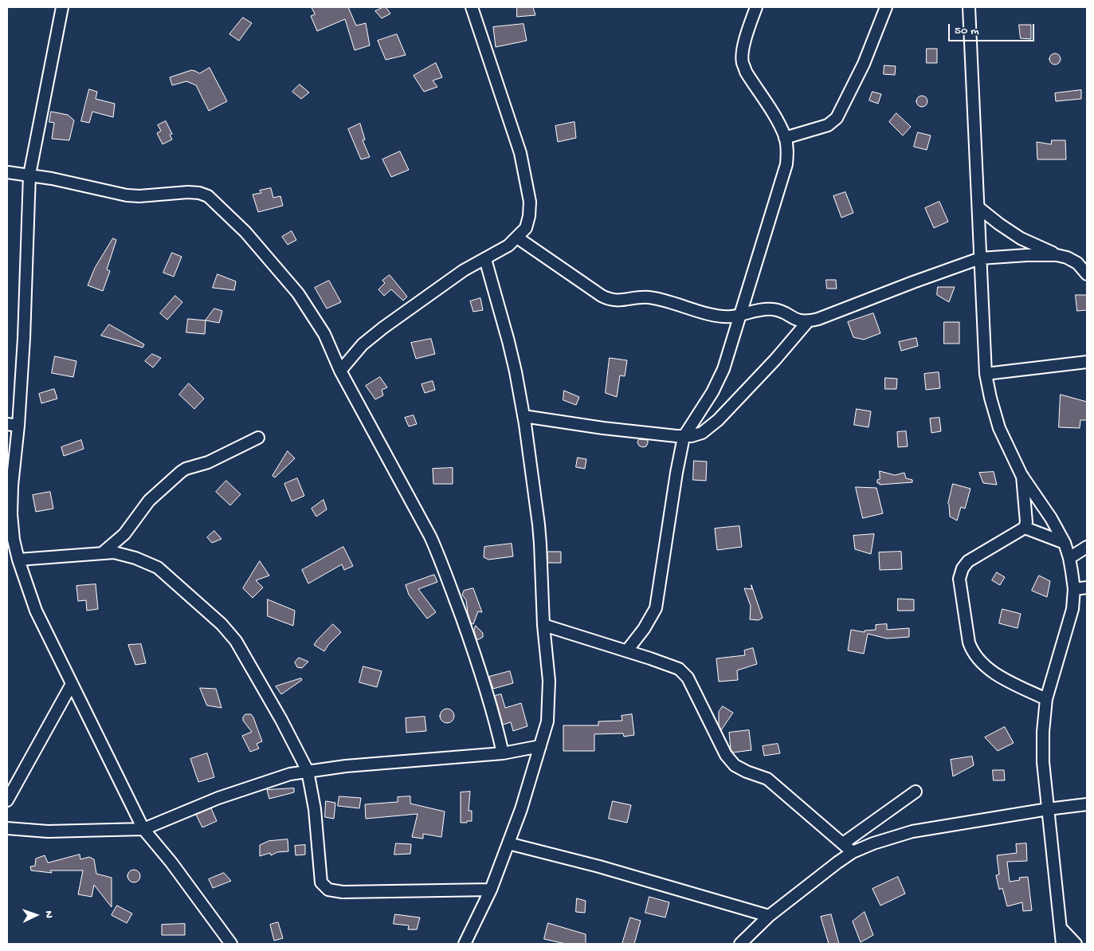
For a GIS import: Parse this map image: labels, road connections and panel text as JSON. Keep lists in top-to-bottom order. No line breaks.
{"scale_bar":"50 m","north":"right"}
